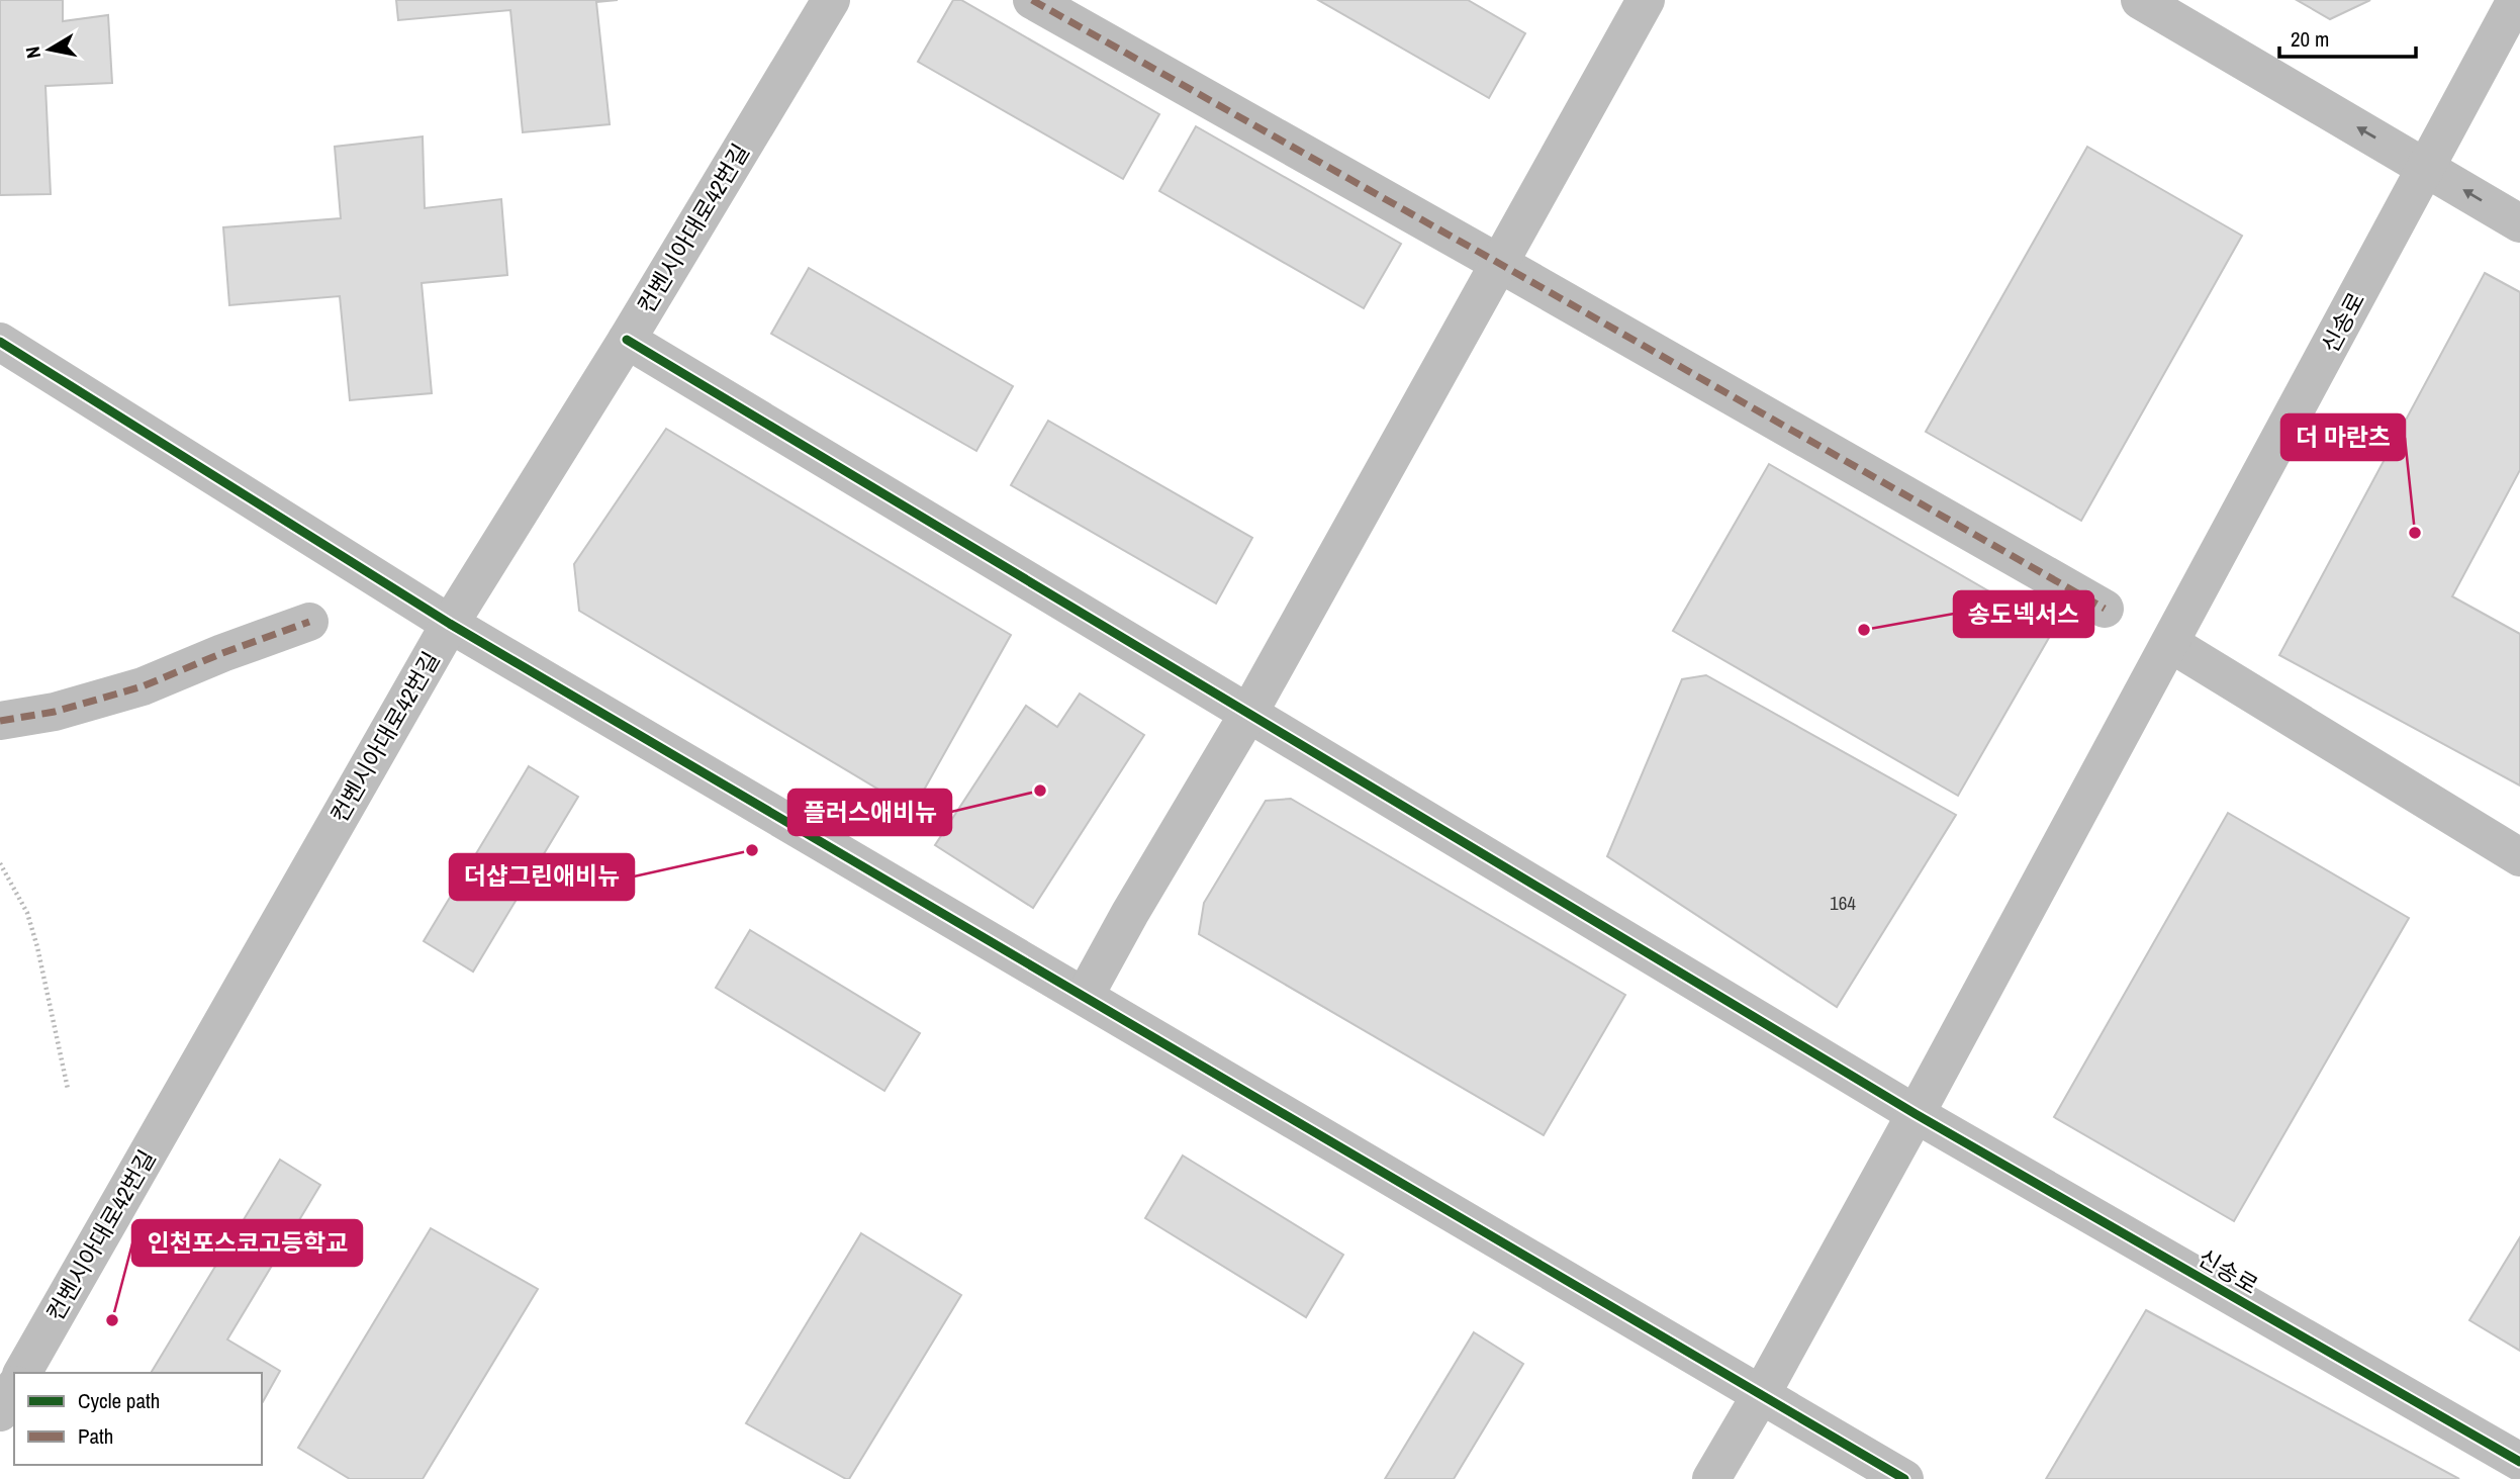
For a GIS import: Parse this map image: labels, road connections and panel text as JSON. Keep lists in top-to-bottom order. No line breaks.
{"streets":{"street":["컨벤시아대로42번길","신송로"]},"places":["더 마란츠","송도넥서스","플러스애비뉴","더샵그린애비뉴","인천포스코고등학교"],"house_numbers":["164"],"legend":["Cycle path","Path"],"scale_bar":"20 m","north":"left"}
